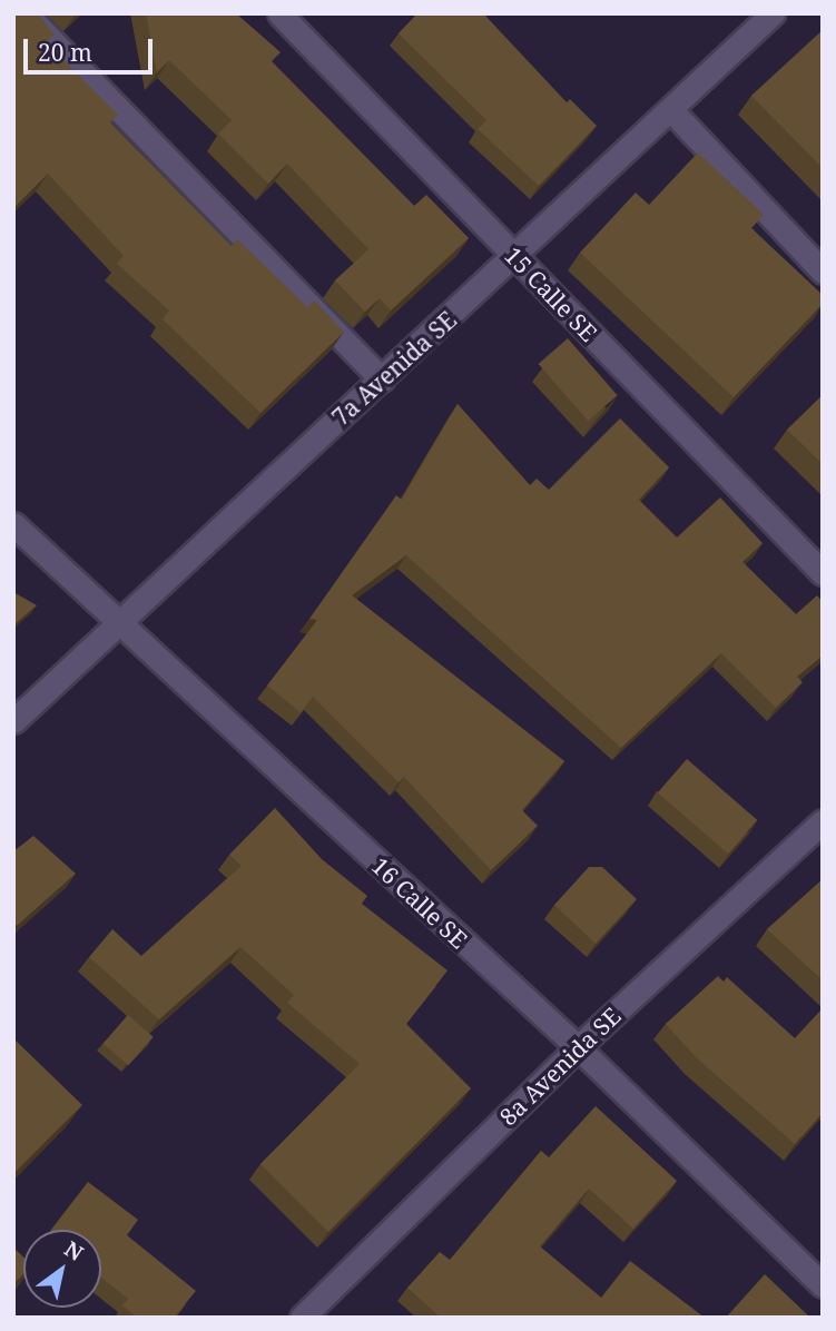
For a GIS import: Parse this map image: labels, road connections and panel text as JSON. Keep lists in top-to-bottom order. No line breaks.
{"streets":{"street":["15 Calle SE","7a Avenida SE","16 Calle SE","8a Avenida SE"]},"crossings":[["15 Calle SE","7a Avenida SE"],["7a Avenida SE","16 Calle SE"],["16 Calle SE","8a Avenida SE"]],"scale_bar":"20 m","north":"top right"}
